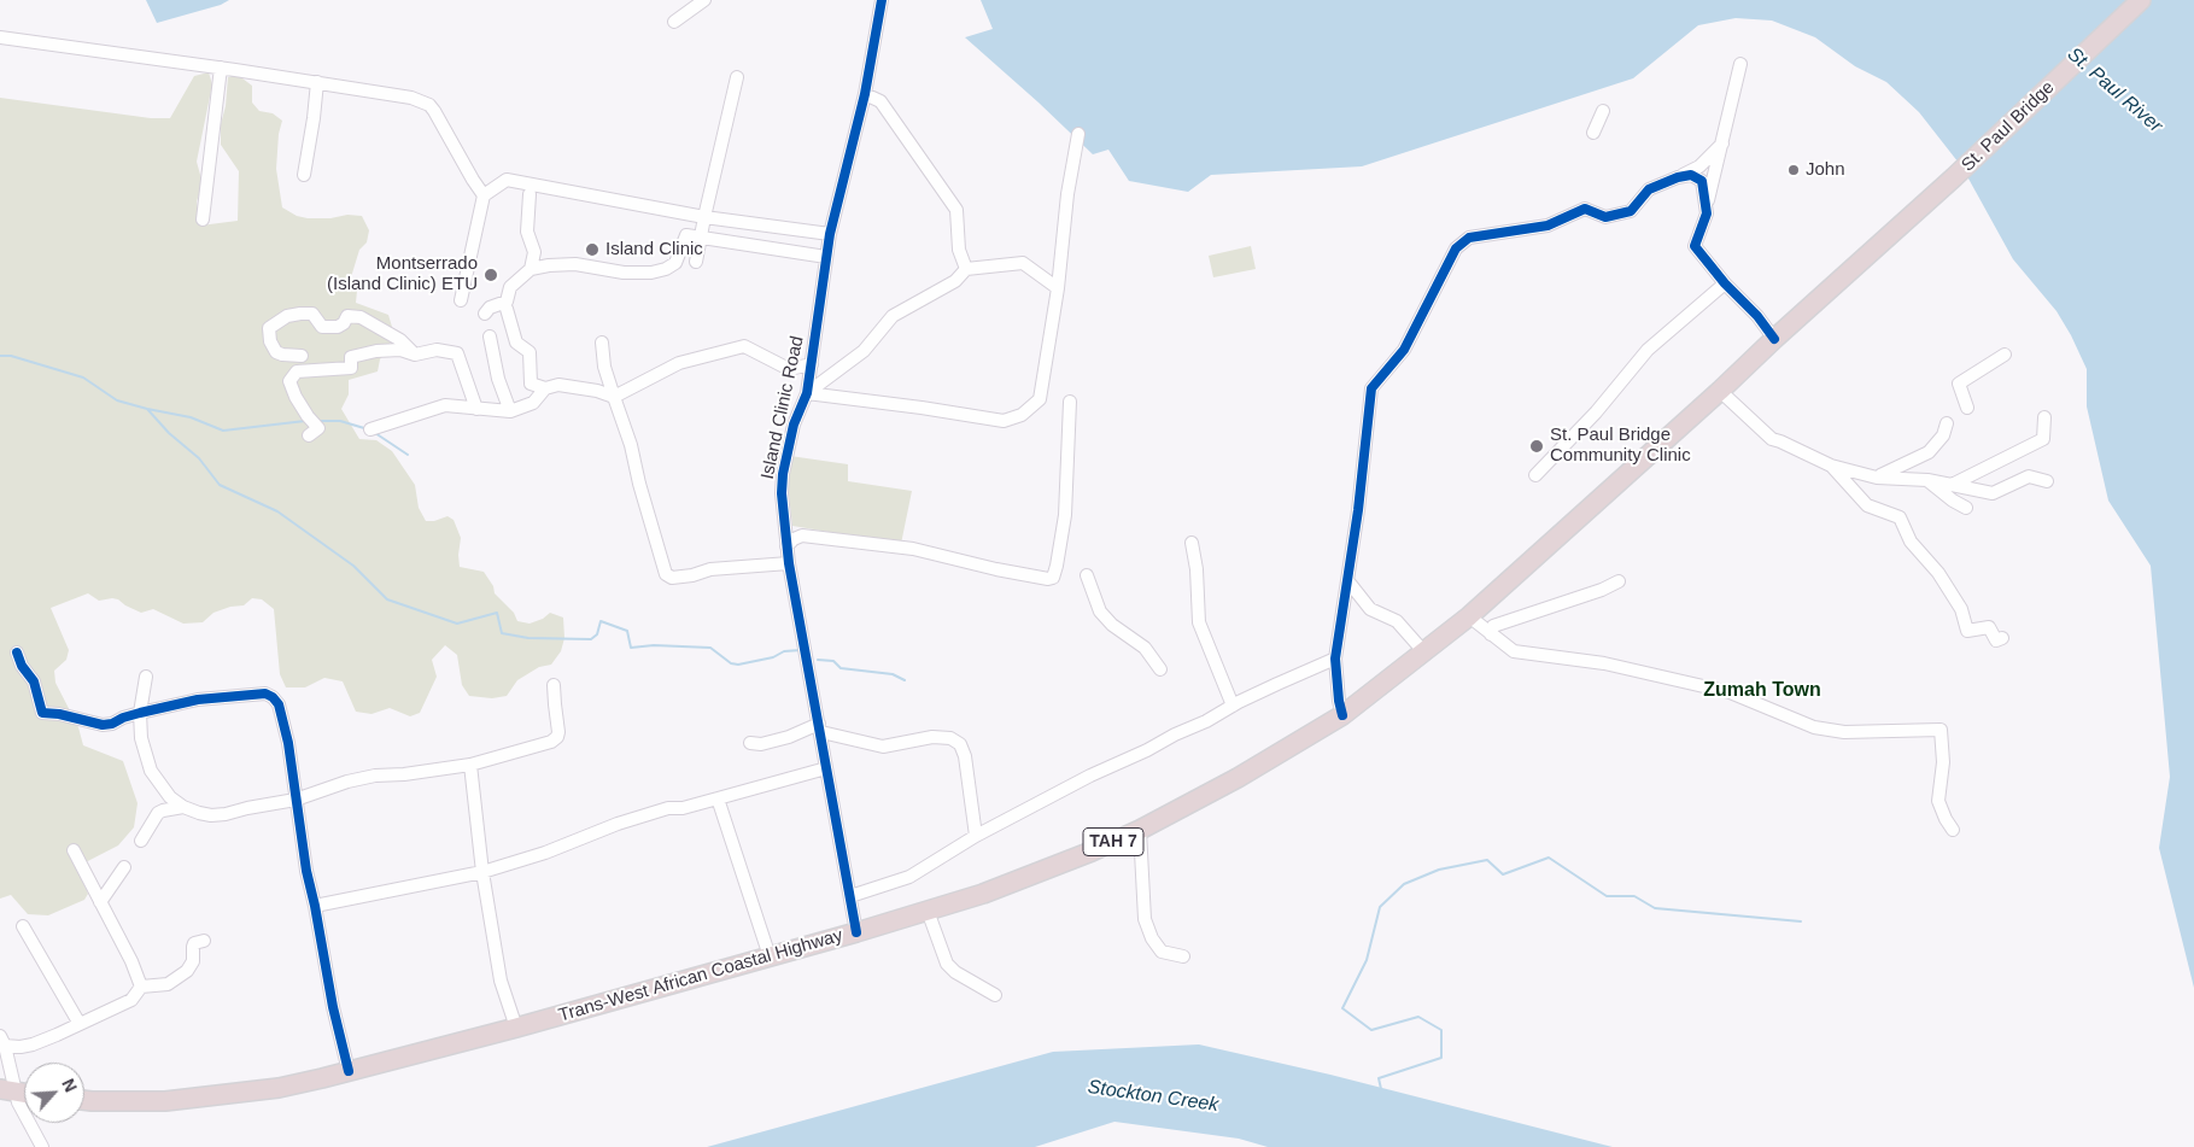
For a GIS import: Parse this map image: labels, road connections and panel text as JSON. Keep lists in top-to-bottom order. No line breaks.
{"streets":{"highway":["St. Paul Bridge","TAH 7","Trans-West African Coastal Highway"],"street":["Island Clinic Road"]},"crossings":[["St. Paul Bridge","Trans-West African Coastal Highway"],["Island Clinic Road","Trans-West African Coastal Highway"]],"districts":["Zumah Town"],"water":["St. Paul River","Stockton Creek"],"places":["John","Island Clinic","Montserrado (Island Clinic) ETU","St. Paul Bridge Community Clinic"],"north":"top right"}
